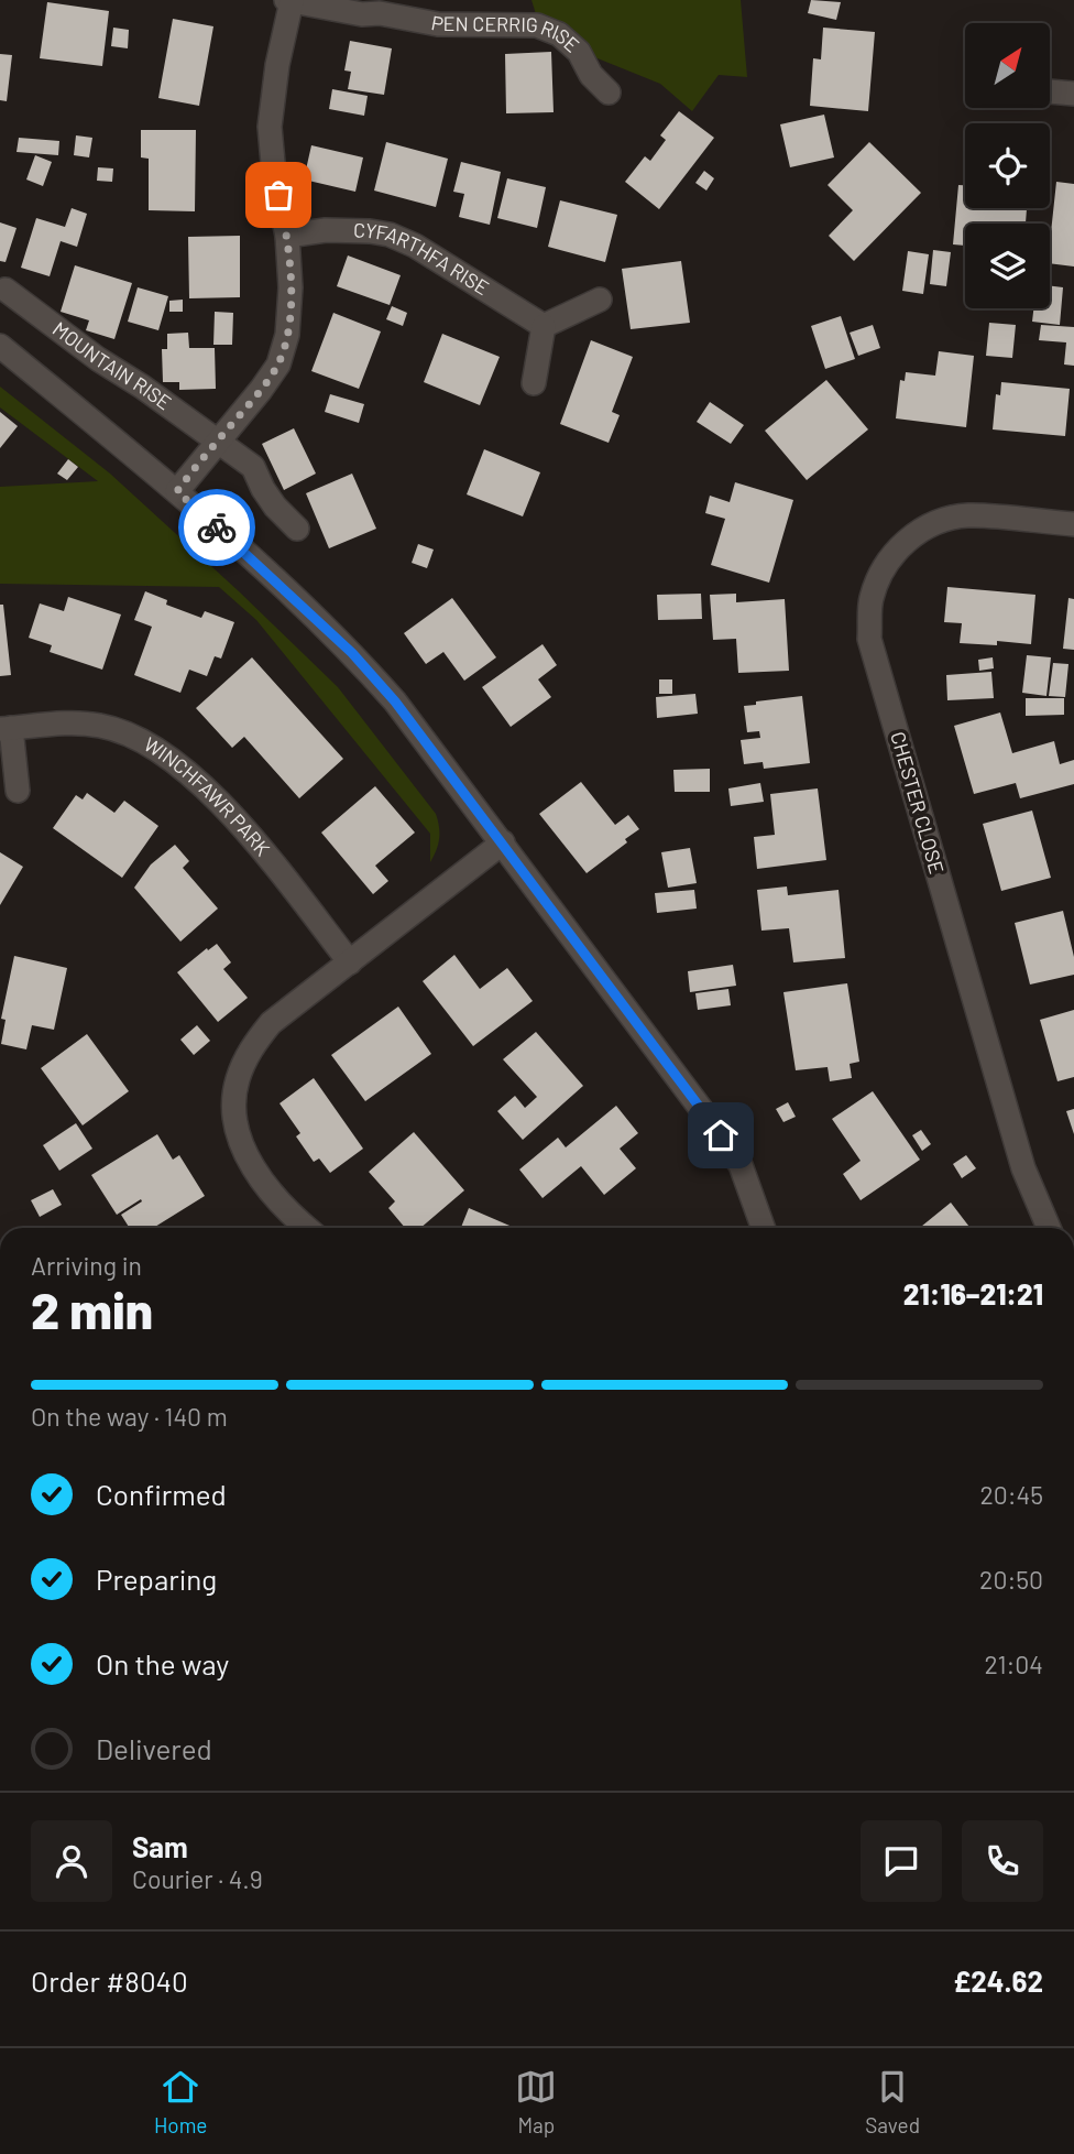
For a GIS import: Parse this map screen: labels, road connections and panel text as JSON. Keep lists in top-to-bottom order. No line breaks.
{"streets":{"street":["PEN CERRIG RISE","CYFARTHFA RISE","MOUNTAIN RISE","WINCHFAWR PARK","CHESTER CLOSE"]},"north":"top right","page":{"heading":["2 min","Arriving in","21:16–21:21"],"panel":["Sam","Courier · 4.9","Order #8040","£24.62"],"bar":"On the way · 140 m","list":[["Confirmed","20:45"],["Preparing","20:50"],["On the way","21:04"],"Delivered"],"tabs":["Home","Map","Saved"]}}
